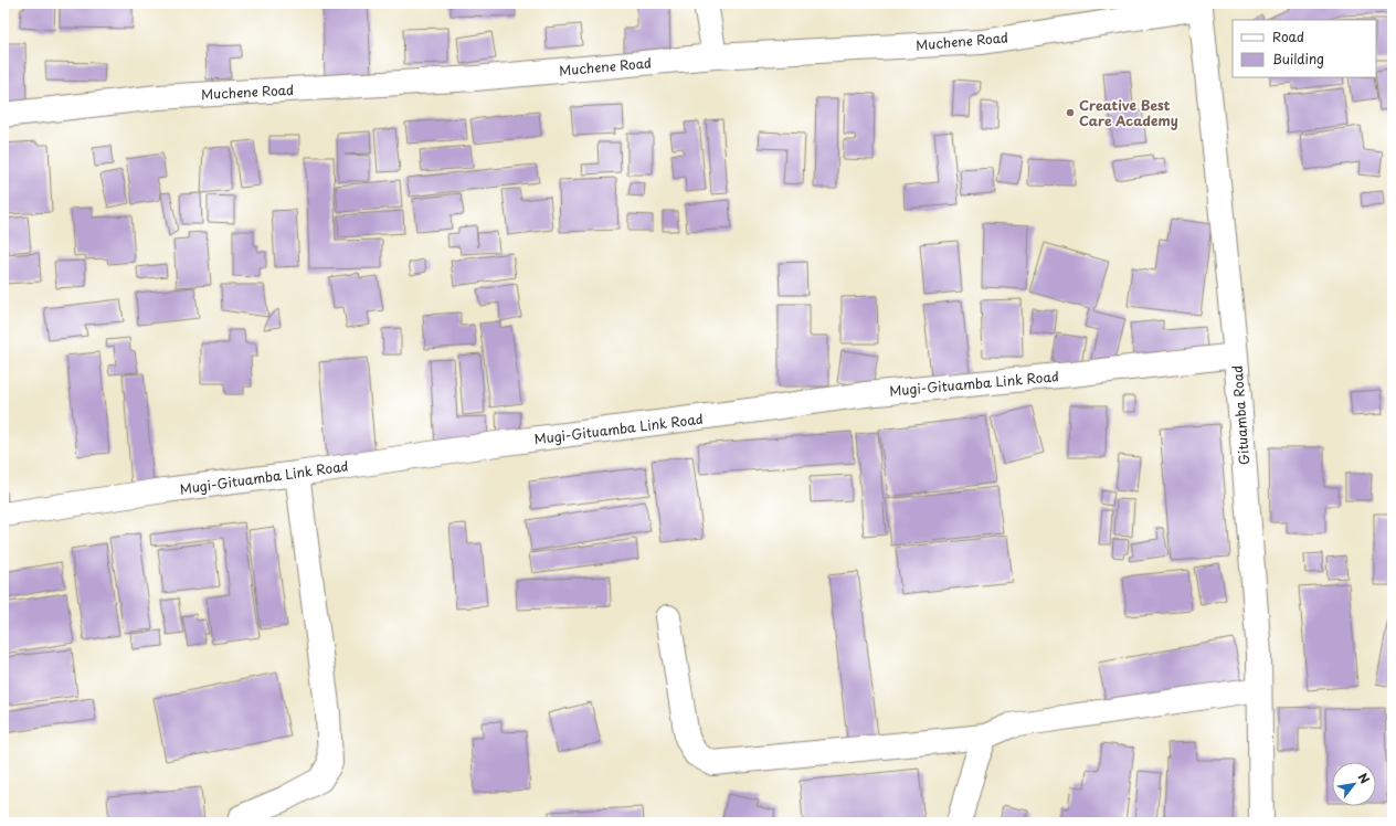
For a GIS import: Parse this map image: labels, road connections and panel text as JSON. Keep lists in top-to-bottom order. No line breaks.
{"streets":{"street":["Muchene Road","Mugi-Gituamba Link Road","Gituamba Road"]},"crossings":[["Muchene Road","Gituamba Road"],["Mugi-Gituamba Link Road","Gituamba Road"]],"places":["Creative Best Care Academy"],"legend":["Road","Building"],"north":"top right"}
